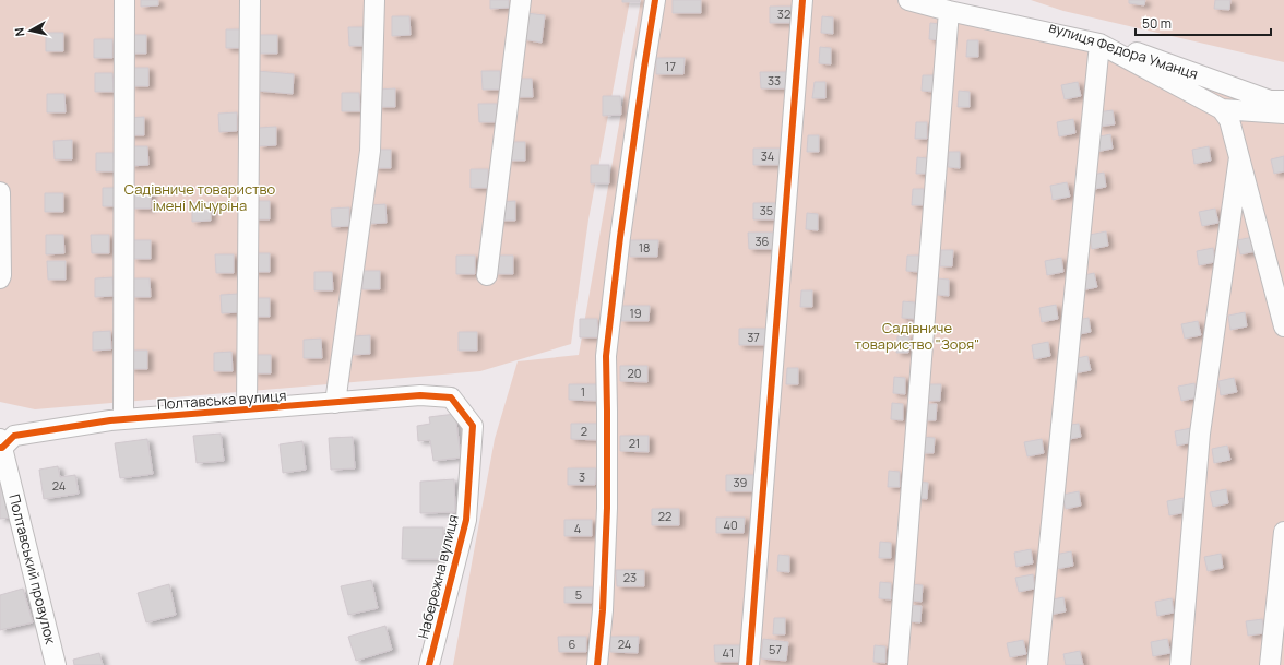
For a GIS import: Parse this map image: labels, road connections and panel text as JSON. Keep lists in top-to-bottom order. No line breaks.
{"streets":{"street":["вулиця Федора Уманця","Полтавська вулиця","Полтавський провулок","Набережна вулиця"]},"crossings":[["Полтавська вулиця","Полтавський провулок"],["Полтавська вулиця","Набережна вулиця"]],"parks":["Садівниче товариство імені Мічуріна","Садівниче товариство \"Зоря\""],"house_numbers":["32","17","33","34","35","36","18","19","37","20","1","2","21","3","39","24","22","40","4","23","5","6","24","57","41"],"scale_bar":"50 m","north":"left"}
